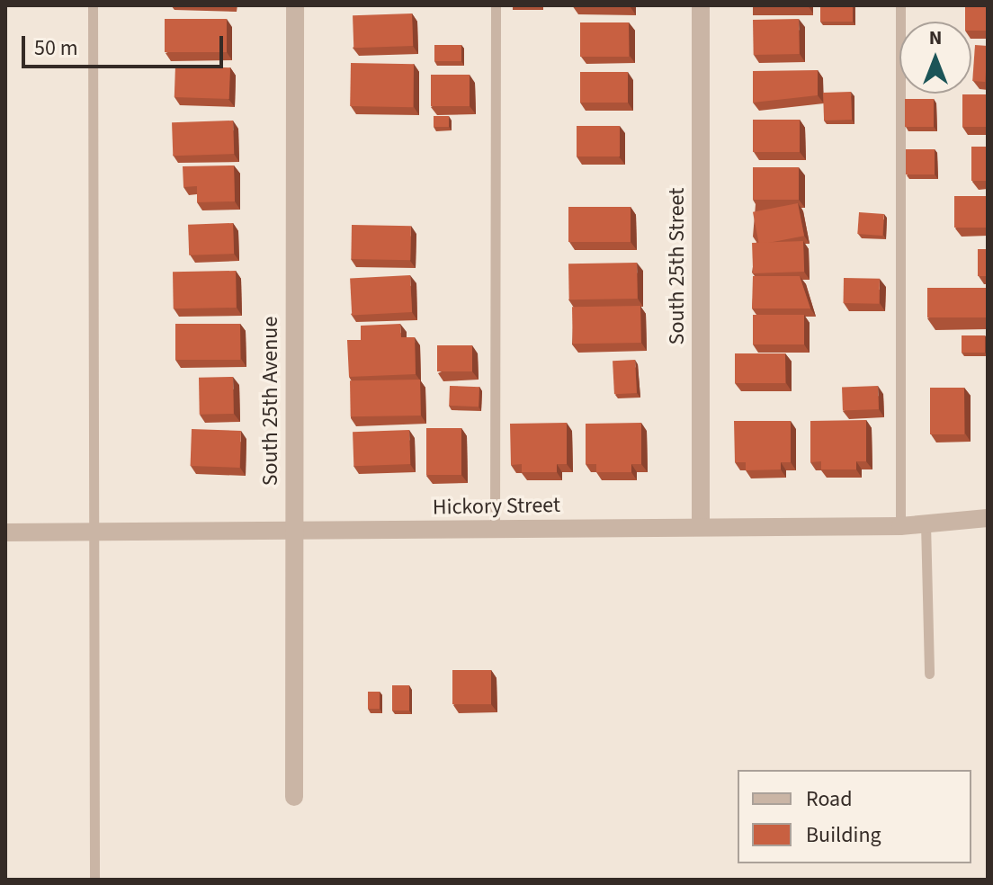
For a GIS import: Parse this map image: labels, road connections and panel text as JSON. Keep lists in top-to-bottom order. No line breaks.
{"streets":{"street":["South 25th Street","South 25th Avenue","Hickory Street"]},"crossings":[["South 25th Street","Hickory Street"],["South 25th Avenue","Hickory Street"]],"legend":["Road","Building"],"scale_bar":"50 m","north":"top"}
